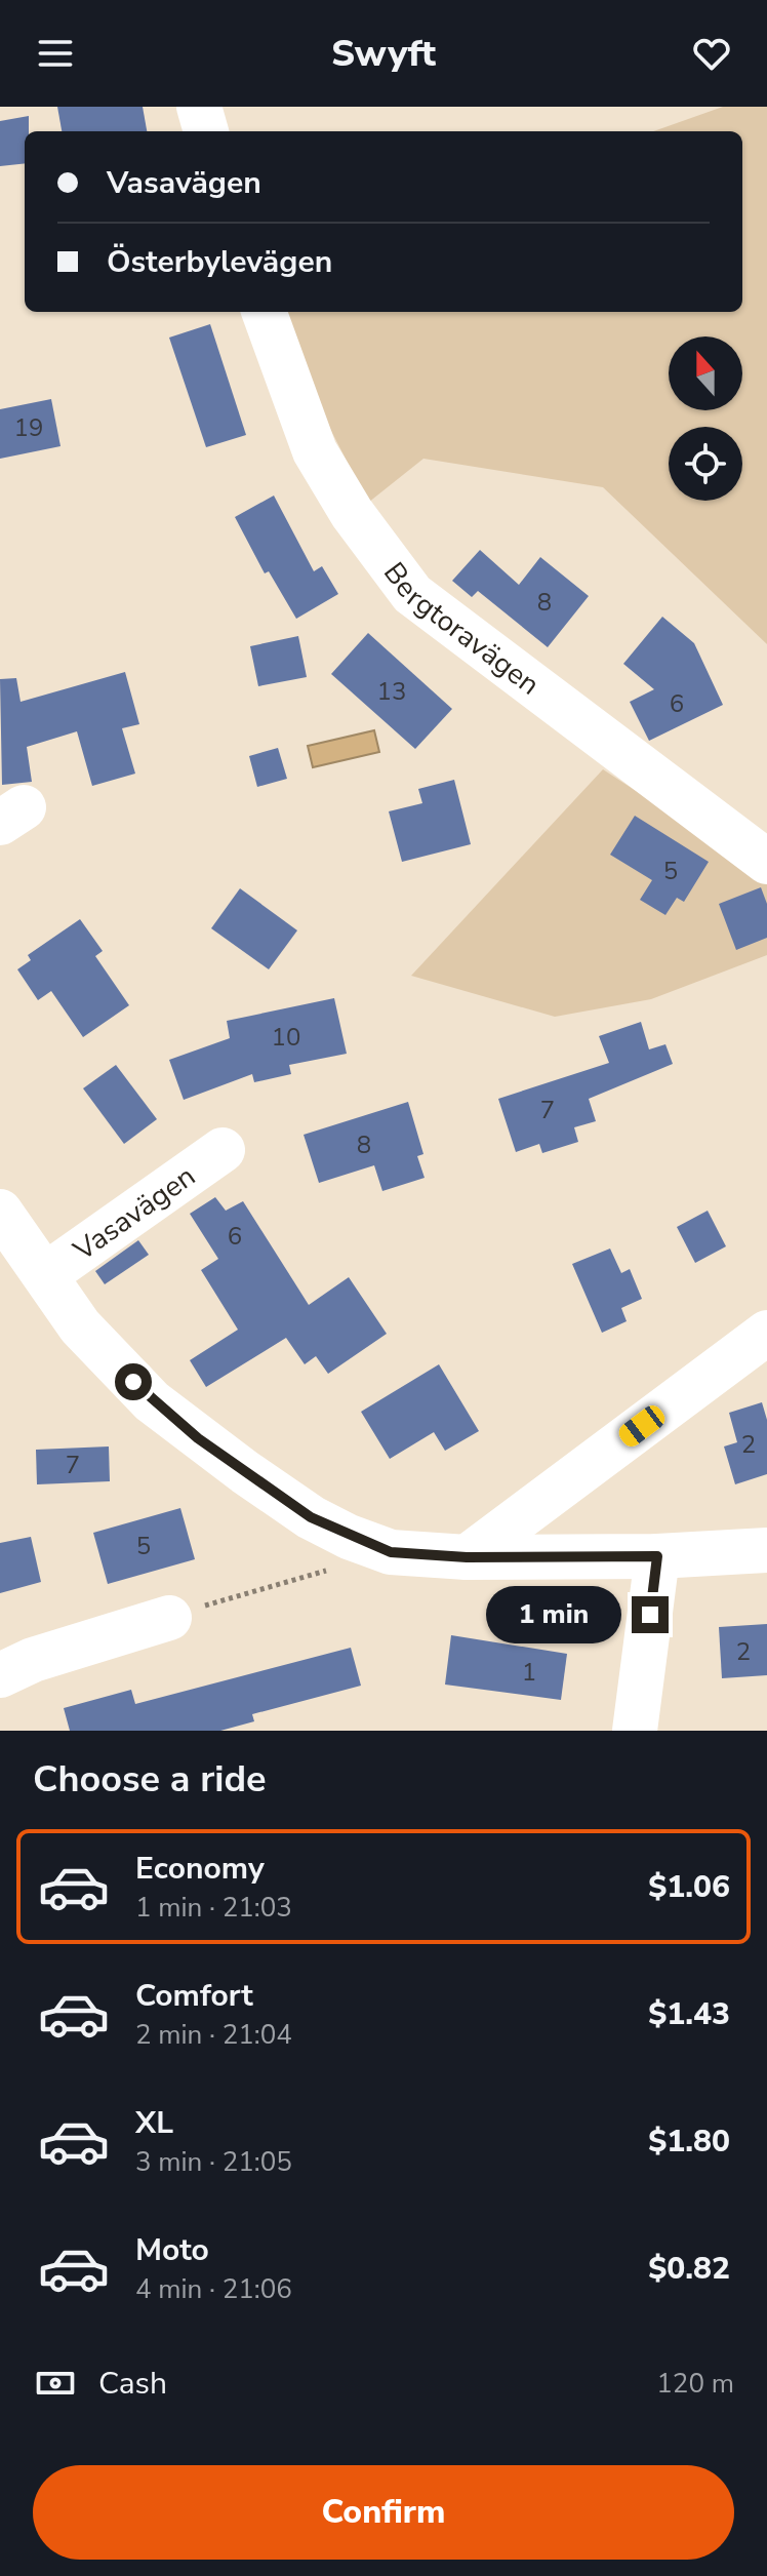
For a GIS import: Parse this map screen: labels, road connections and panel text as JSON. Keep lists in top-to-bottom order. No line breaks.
{"streets":{"street":["Bergtoravägen","Vasavägen"]},"house_numbers":["19","8","13","6","5","10","7","8","6","2","7","5","2","1"],"north":"top","page":{"header":"Swyft","banner":["Vasavägen","Österbylevägen"],"bubble":"1 min","heading":"Choose a ride","list":[{"name":"Economy","note":"1 min · 21:03","value":"$1.06"},{"name":"Comfort","note":"2 min · 21:04","value":"$1.43"},{"name":"XL","note":"3 min · 21:05","value":"$1.80"},{"name":"Moto","note":"4 min · 21:06","value":"$0.82"}],"pay":["Cash","120 m"],"buttons":"Confirm"}}
